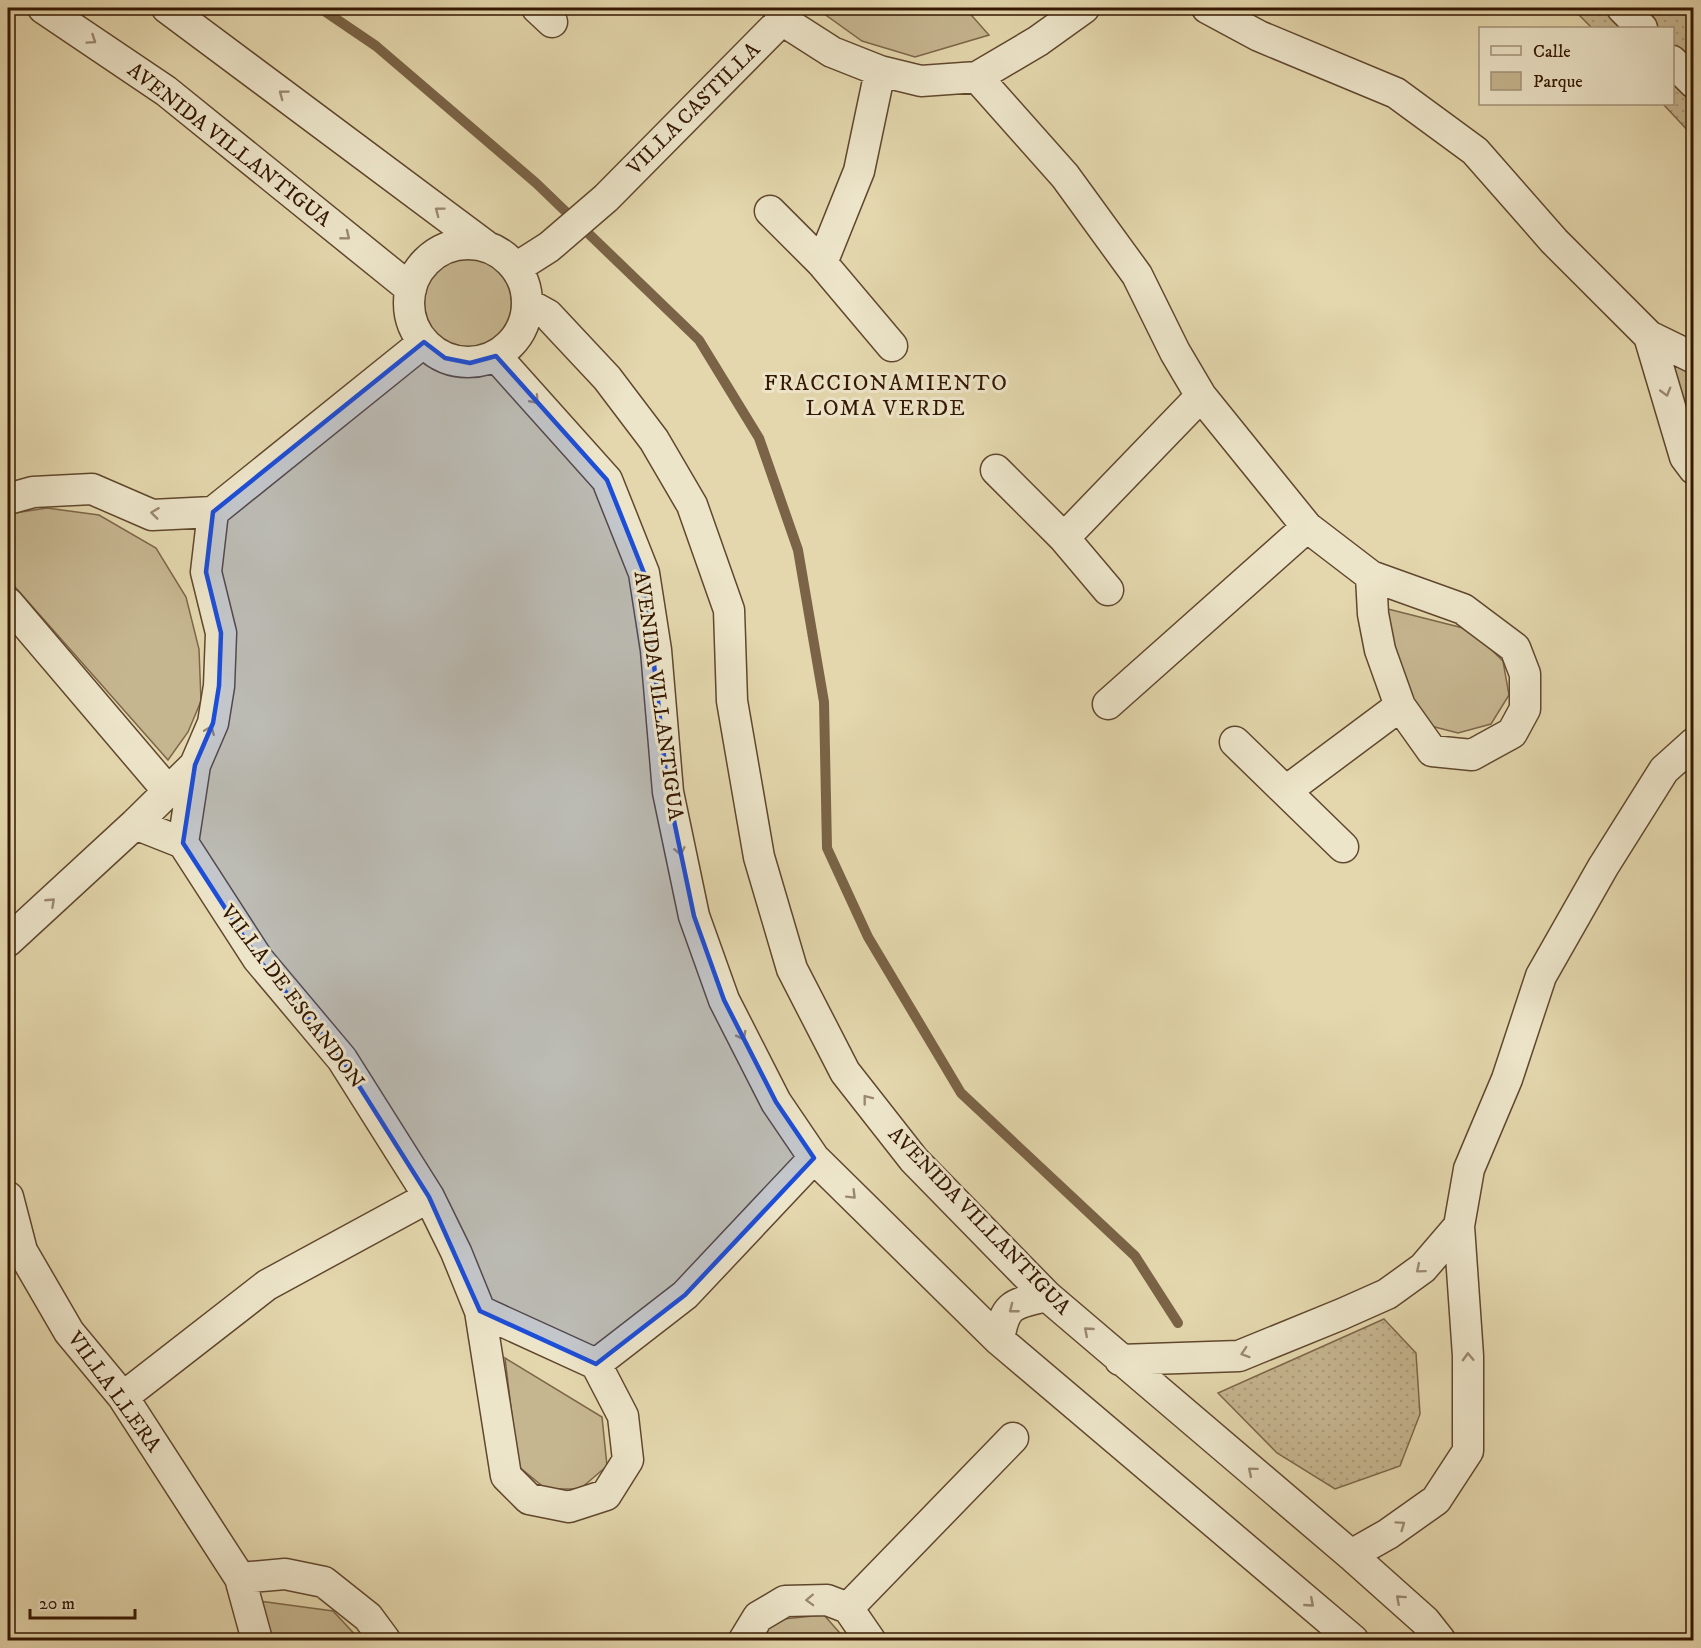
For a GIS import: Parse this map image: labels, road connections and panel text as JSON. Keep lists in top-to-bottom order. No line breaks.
{"streets":{"street":["VILLA CASTILLA","AVENIDA VILLANTIGUA","VILLA DE ESCANDON","VILLA LLERA"]},"crossings":[["VILLA CASTILLA","AVENIDA VILLANTIGUA"]],"districts":["FRACCIONAMIENTO LOMA VERDE"],"legend":["Calle","Parque"],"scale_bar":"20 m"}
